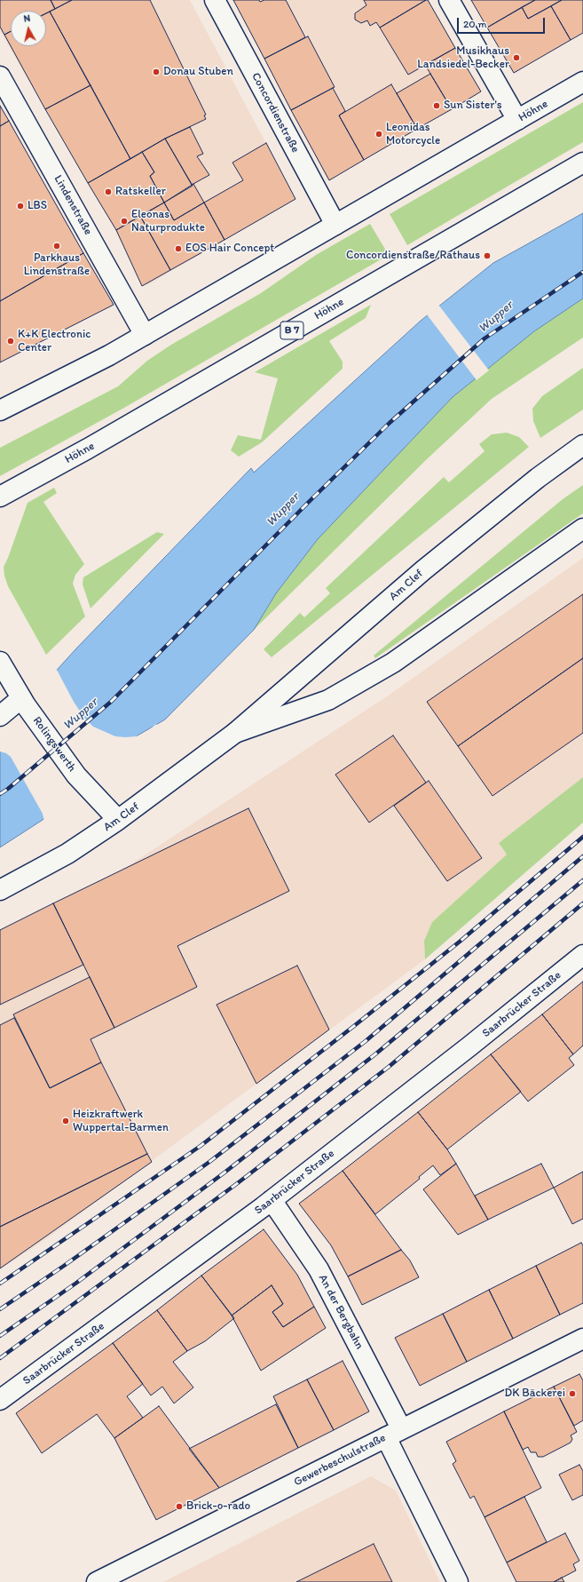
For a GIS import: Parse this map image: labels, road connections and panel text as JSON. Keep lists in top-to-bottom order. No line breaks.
{"streets":{"street":["Höhne","Concordienstraße","Lindenstraße","B 7","Am Clef","Rolingswerth","Saarbrücker Straße","An der Bergbahn","Gewerbeschulstraße"]},"crossings":[["Höhne","Concordienstraße"],["Höhne","Lindenstraße"],["Am Clef","Rolingswerth"],["Saarbrücker Straße","An der Bergbahn"],["An der Bergbahn","Gewerbeschulstraße"]],"water":["Wupper"],"places":["Musikhaus Landsiedel-Becker","Donau Stuben","Sun Sister's","Leonidas Motorcycle","Ratskeller","LBS","Eleonas Naturprodukte","Parkhaus Lindenstraße","EOS Hair Concept","Concordienstraße/Rathaus","K+K Electronic Center","Heizkraftwerk Wuppertal-Barmen","DK Bäckerei","Brick-o-rado"],"scale_bar":"20 m","north":"top"}
